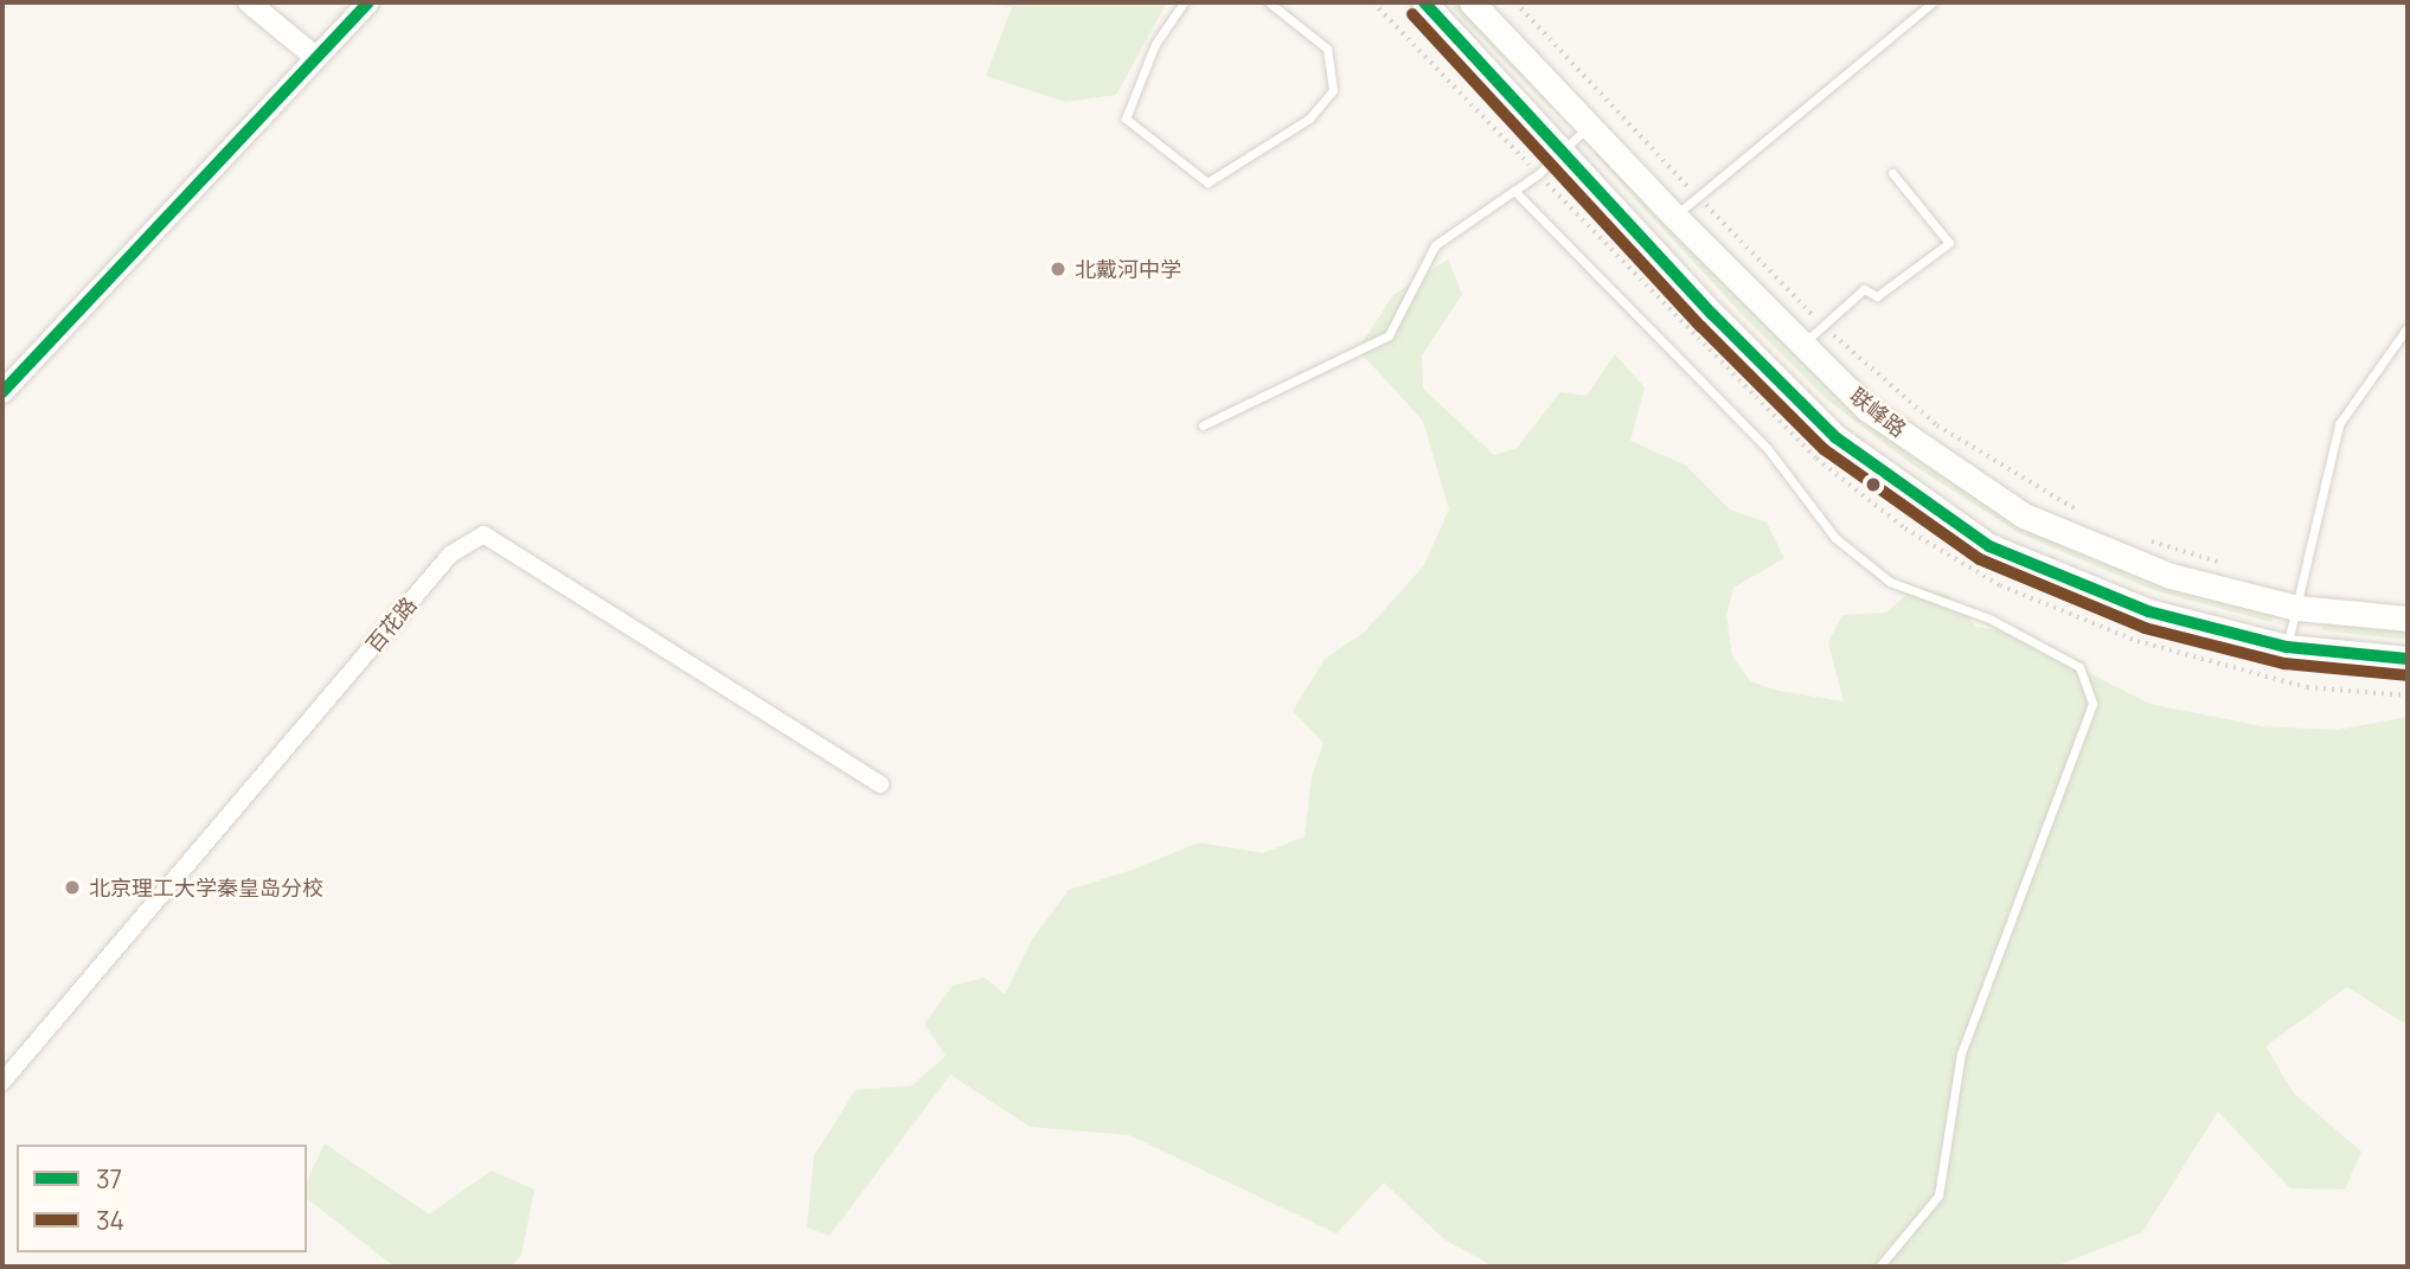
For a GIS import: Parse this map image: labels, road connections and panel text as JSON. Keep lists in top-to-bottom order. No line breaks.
{"streets":{"main road":["联峰路"],"street":["百花路"]},"places":["北戴河中学","北京理工大学秦皇岛分校"],"lines":["transit line 37","transit line 34"],"legend":["37","34"]}
